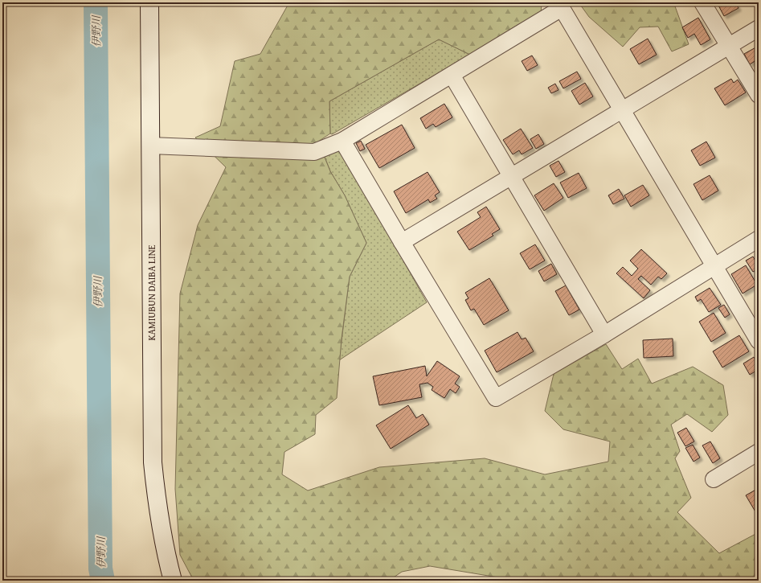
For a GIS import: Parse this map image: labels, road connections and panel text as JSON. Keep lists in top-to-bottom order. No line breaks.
{"streets":{"main road":["KAMIUBUN DAIBA LINE"]},"water":["伊野川"]}
